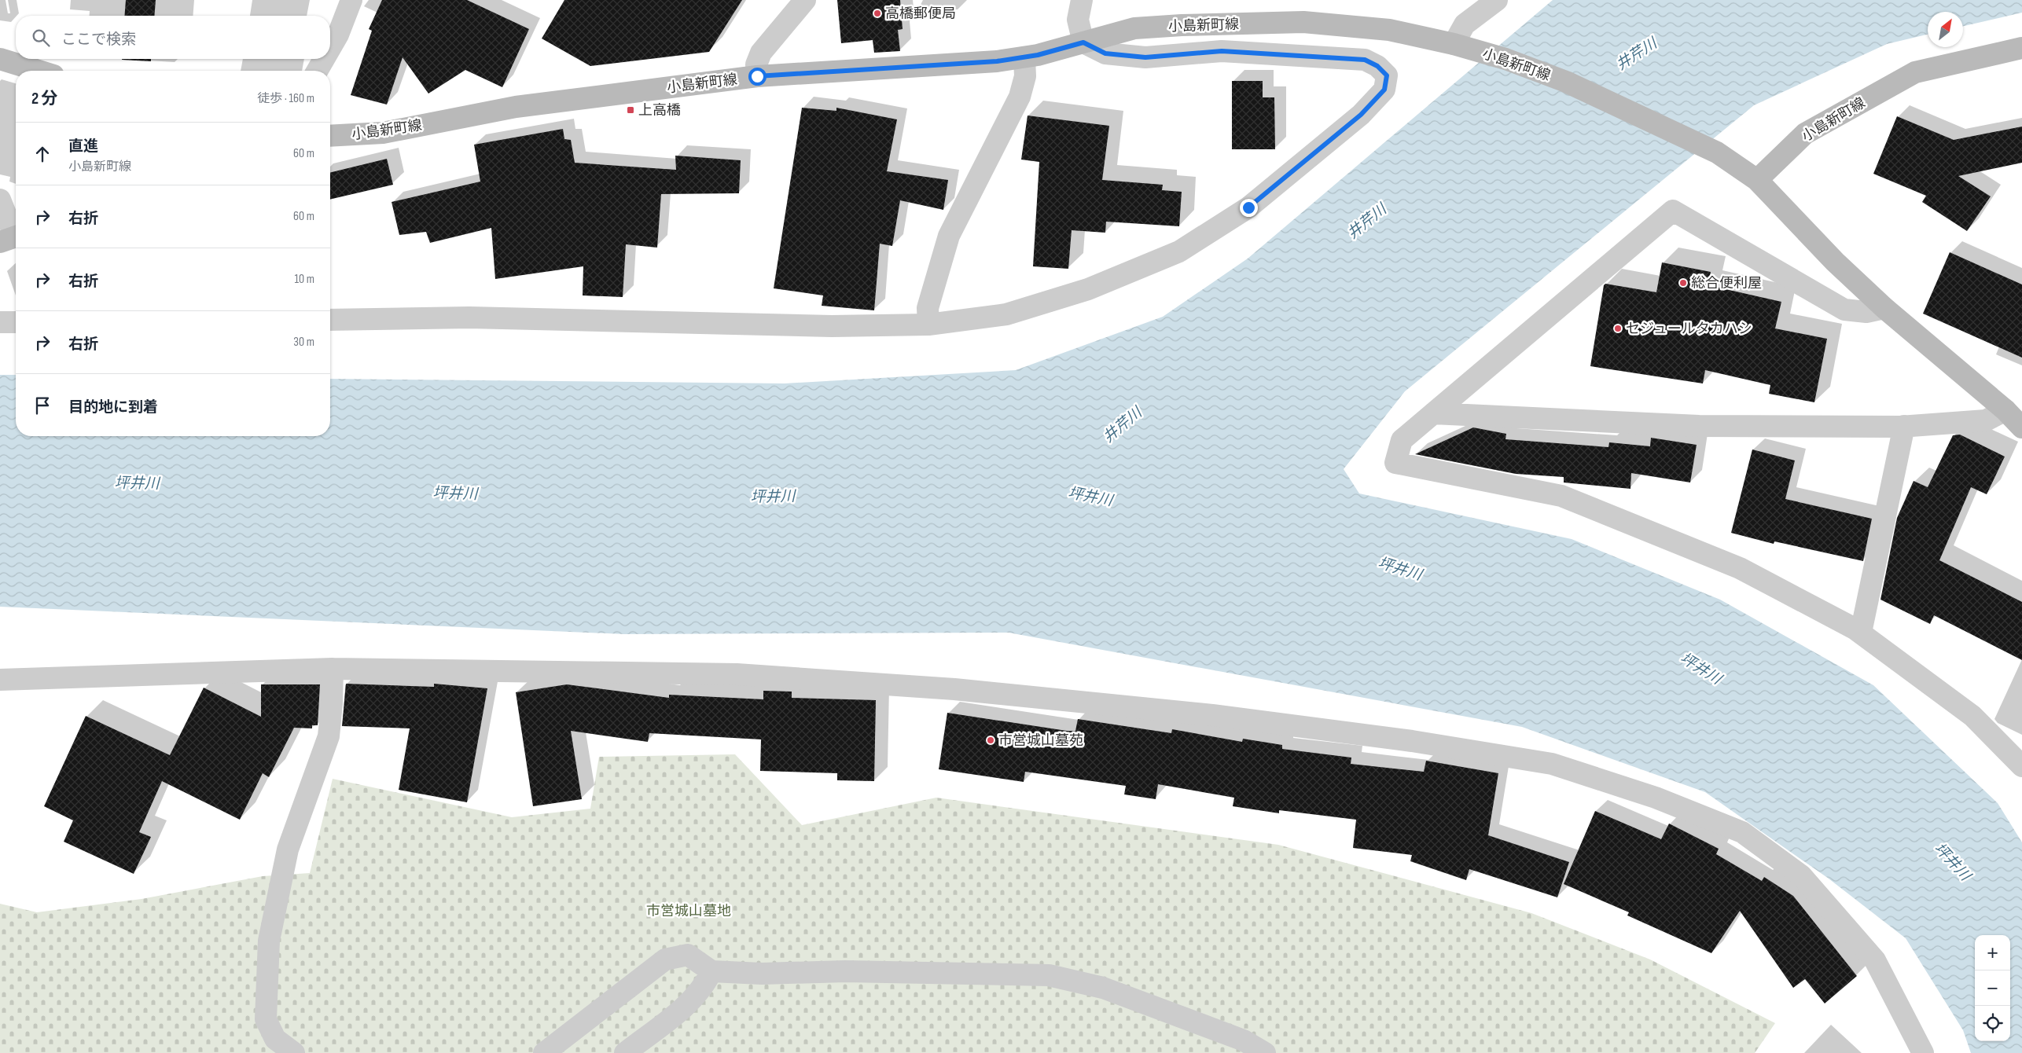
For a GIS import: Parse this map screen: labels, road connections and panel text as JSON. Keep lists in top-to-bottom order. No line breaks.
{"streets":{"main road":["小島新町線"]},"water":["井芹川","坪井川"],"parks":["市営城山墓地"],"places":{"other":["高橋郵便局","総合便利屋","セジュールタカハシ","市営城山墓苑"],"transit":["上高橋"]},"north":"top right","page":{"search":"ここで検索","heading":["2 分","徒歩 · 160 m"],"list":[["直進","小島新町線","60 m"],["右折","60 m"],["右折","10 m"],["右折","30 m"],"目的地に到着"],"map_buttons":["+","−"]}}
